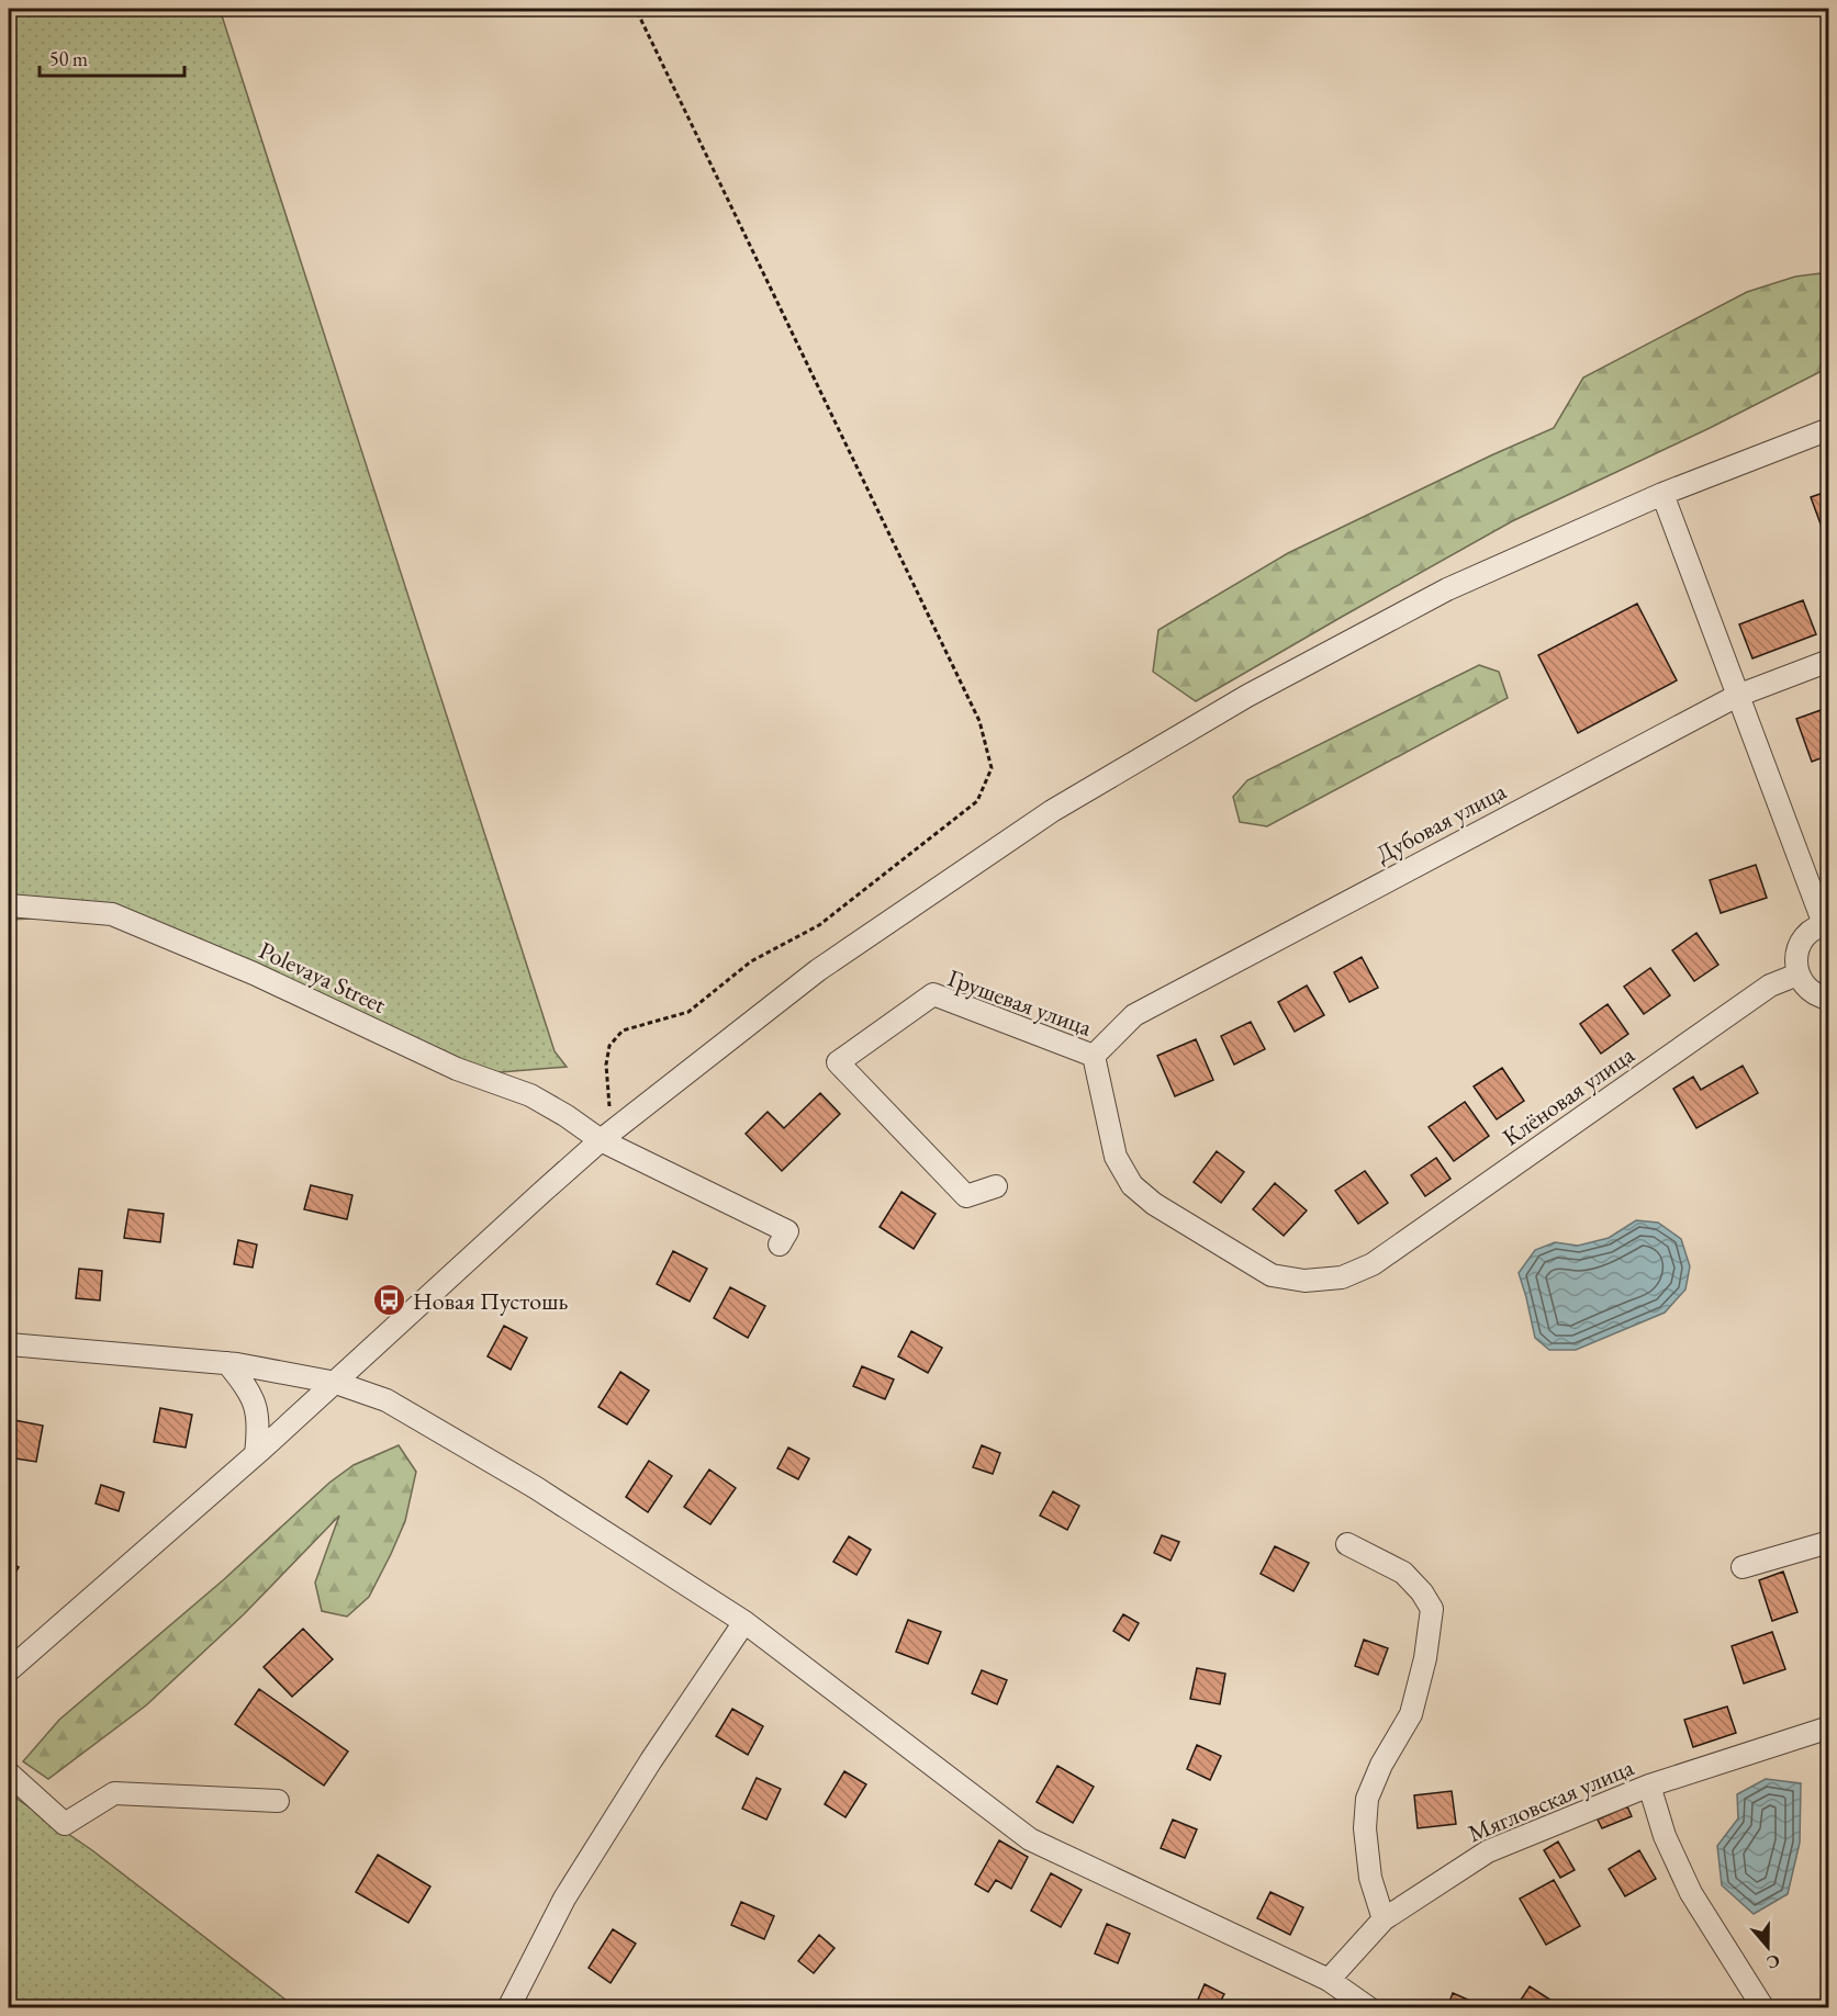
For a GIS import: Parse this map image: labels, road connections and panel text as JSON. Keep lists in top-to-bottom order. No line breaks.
{"streets":{"street":["Дубовая улица","Polevaya Street","Грушевая улица","Клёновая улица","Мягловская улица"]},"crossings":[["Дубовая улица","Грушевая улица"],["Грушевая улица","Клёновая улица"]],"places":{"bus stop":["Новая Пустошь"]},"scale_bar":"50 m","north":"bottom"}
